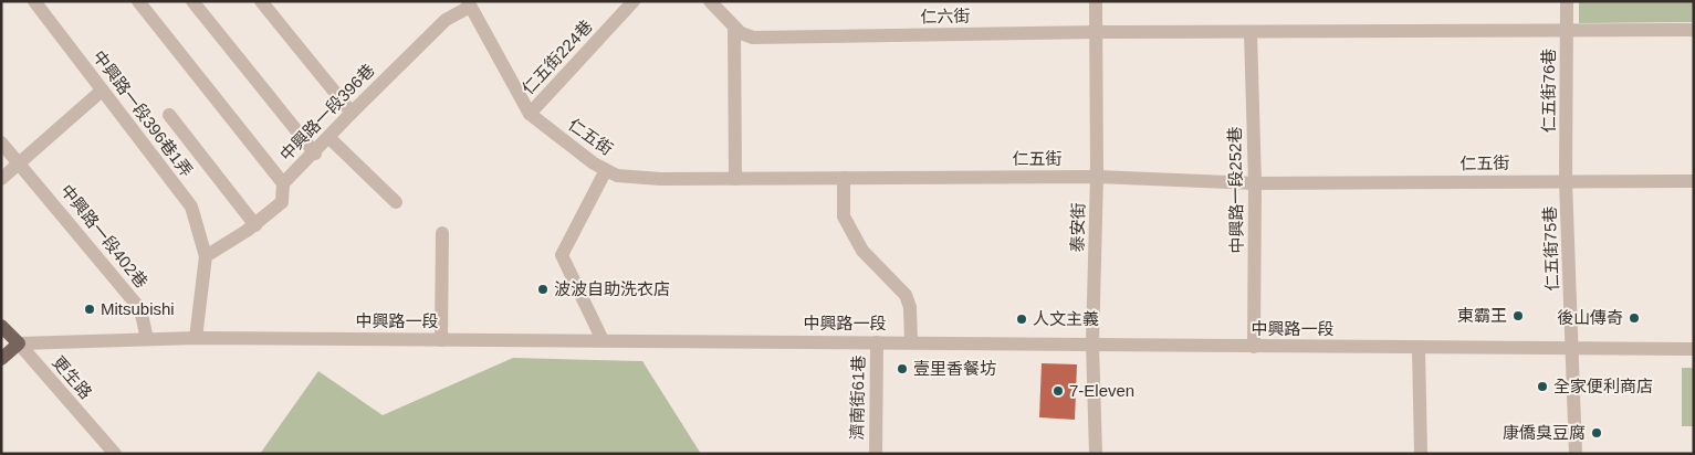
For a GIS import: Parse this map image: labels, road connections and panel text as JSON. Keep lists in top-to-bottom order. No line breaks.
{"streets":{"main road":["更生路"],"street":["仁六街","仁五街224巷","仁五街76巷","中興路一段396巷","中興路一段396巷1弄","仁五街","中興路一段252巷","泰安街","中興路一段402巷","仁五街75巷","中興路一段","濟南街61巷"]},"crossings":[["仁六街","仁五街76巷"],["仁六街","中興路一段252巷"],["仁六街","泰安街"],["仁五街224巷","仁五街"],["仁五街76巷","仁五街"],["仁五街76巷","仁五街75巷"],["中興路一段396巷","中興路一段396巷1弄"],["中興路一段396巷","仁五街"],["仁五街","中興路一段252巷"],["仁五街","泰安街"],["仁五街","仁五街75巷"],["中興路一段252巷","中興路一段"],["泰安街","中興路一段"],["中興路一段402巷","中興路一段"],["仁五街75巷","中興路一段"],["中興路一段","更生路"],["中興路一段","濟南街61巷"]],"places":["波波自助洗衣店","Mitsubishi","東霸王","後山傳奇","人文主義","壹里香餐坊","全家便利商店","7-Eleven","康僑臭豆腐"]}
